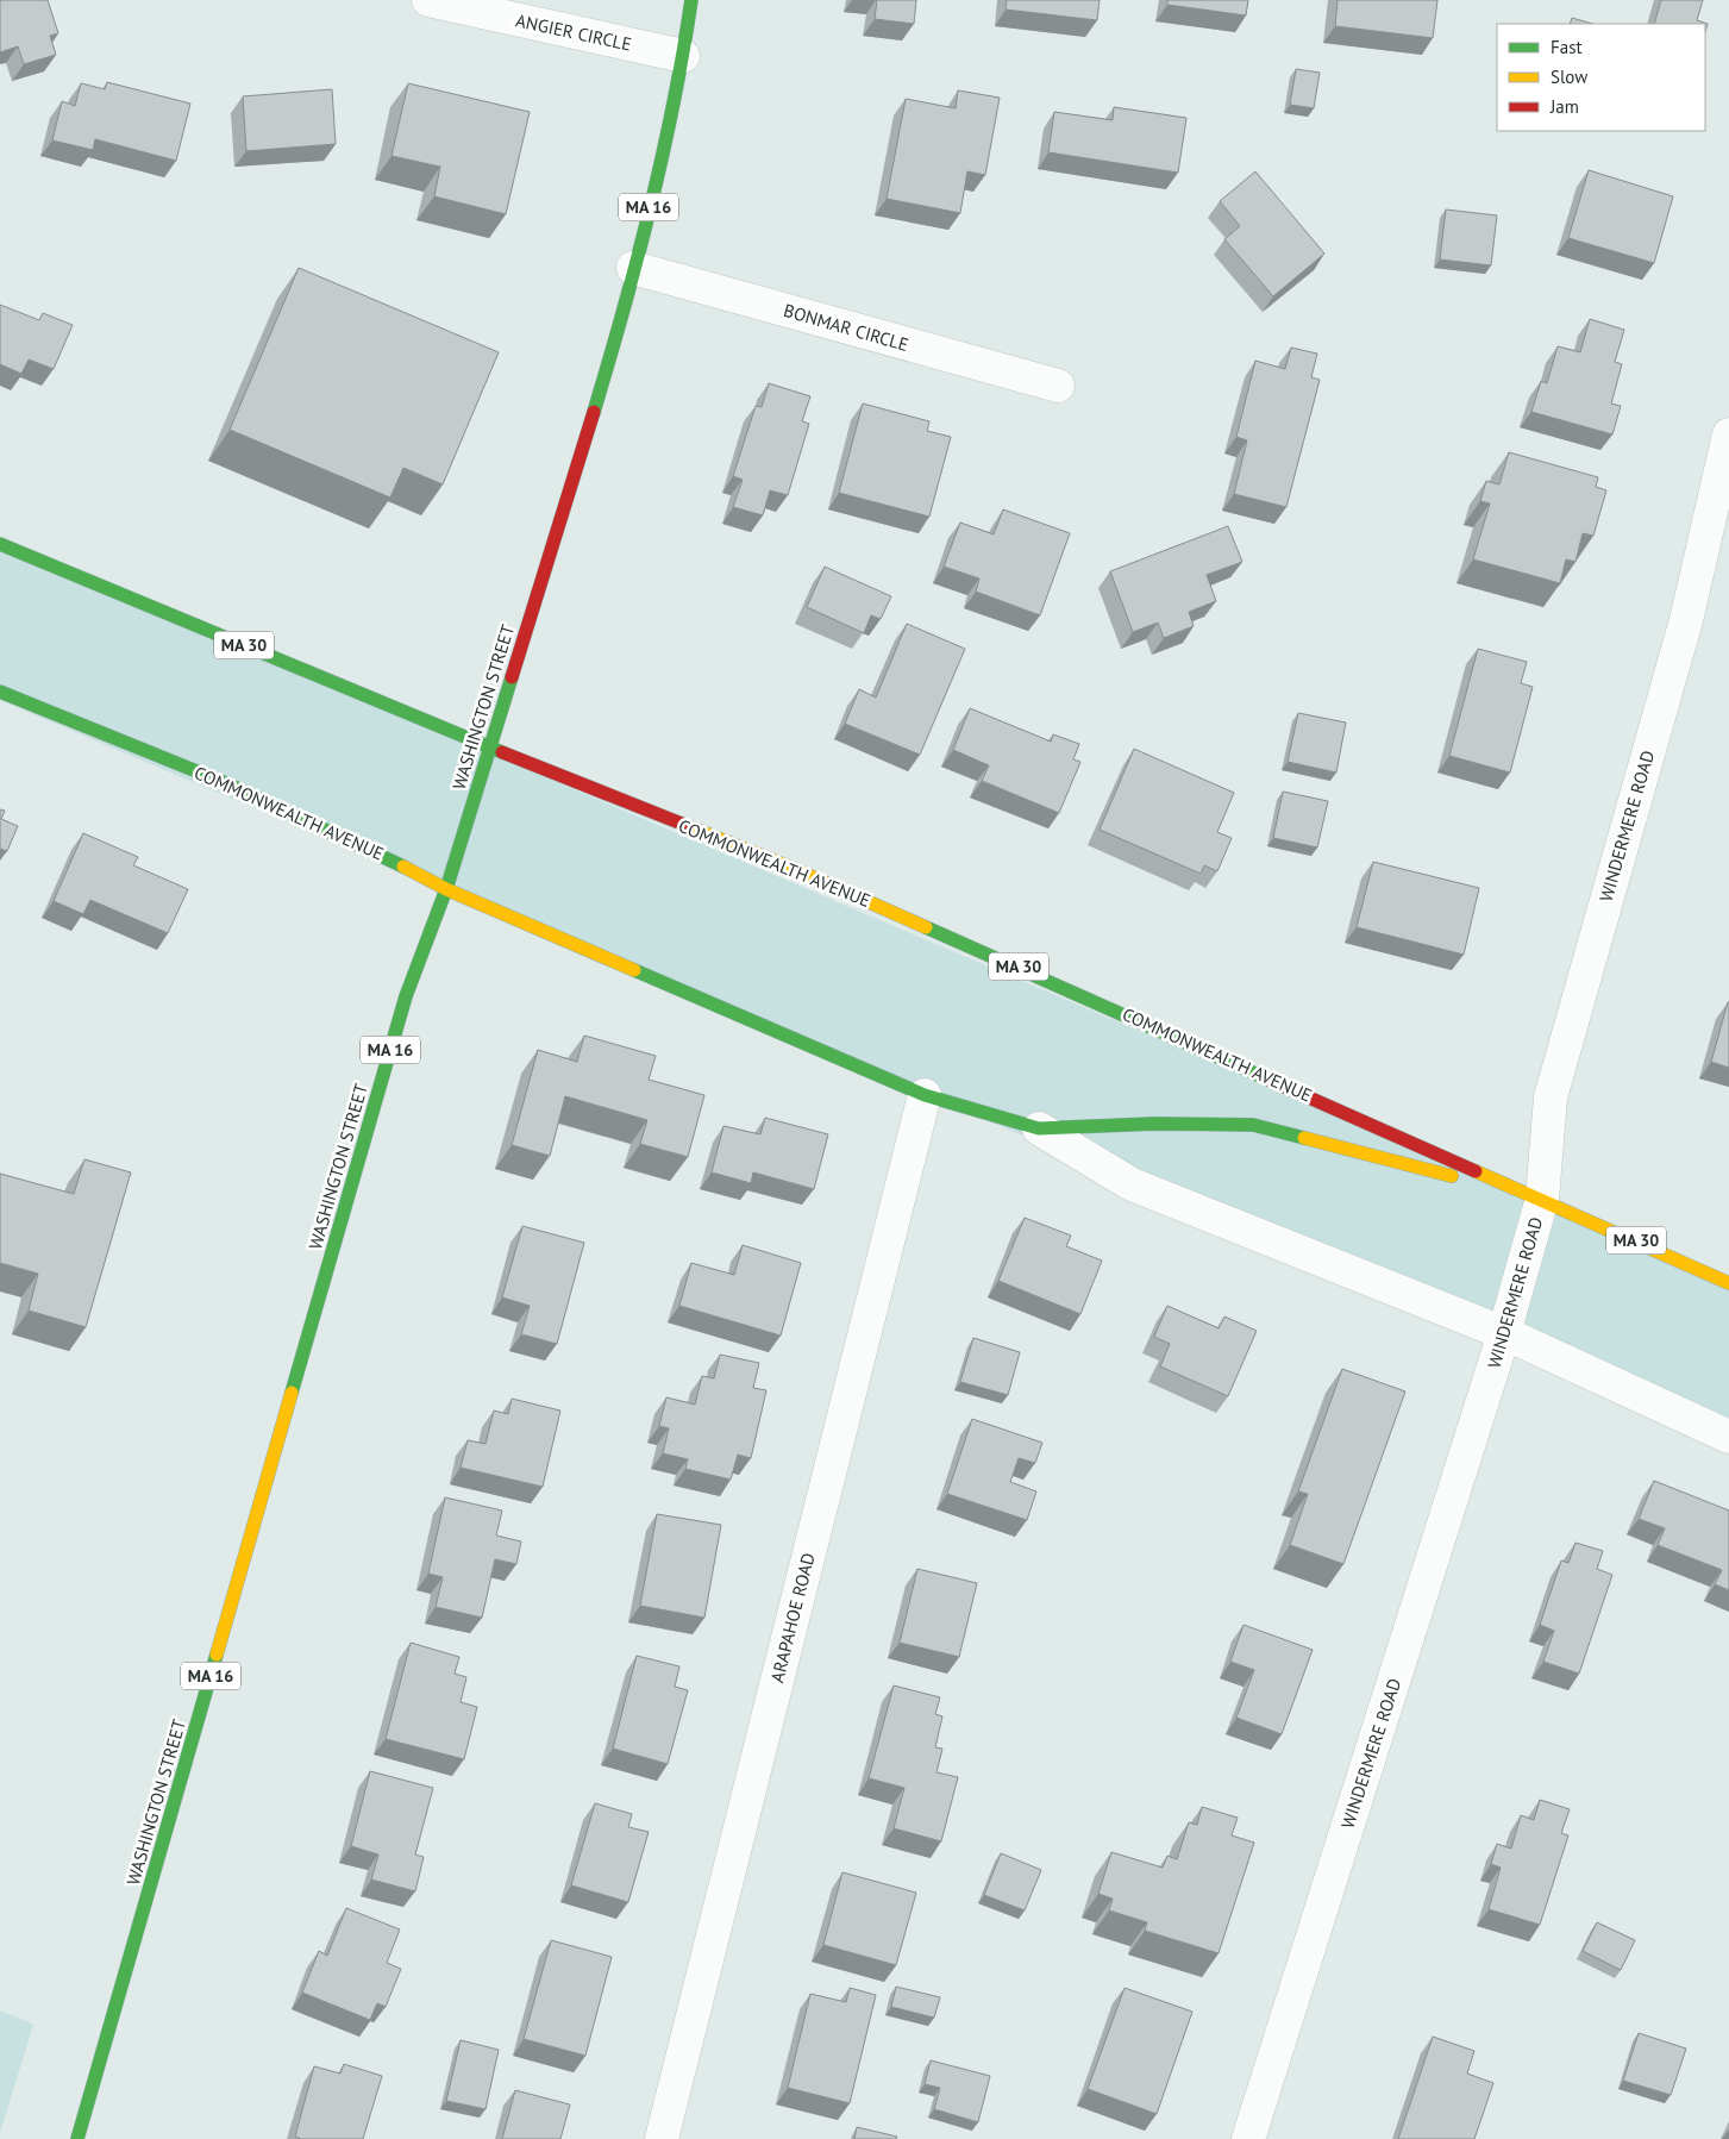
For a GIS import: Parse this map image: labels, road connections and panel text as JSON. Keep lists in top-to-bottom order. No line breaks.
{"streets":{"main road":["MA 16","MA 30","WASHINGTON STREET","COMMONWEALTH AVENUE"],"street":["ANGIER CIRCLE","BONMAR CIRCLE","WINDERMERE ROAD","ARAPAHOE ROAD"]},"crossings":[["ANGIER CIRCLE","WASHINGTON STREET"],["BONMAR CIRCLE","WASHINGTON STREET"],["WASHINGTON STREET","COMMONWEALTH AVENUE"],["COMMONWEALTH AVENUE","WINDERMERE ROAD"],["COMMONWEALTH AVENUE","ARAPAHOE ROAD"]],"legend":["Fast","Slow","Jam"]}
